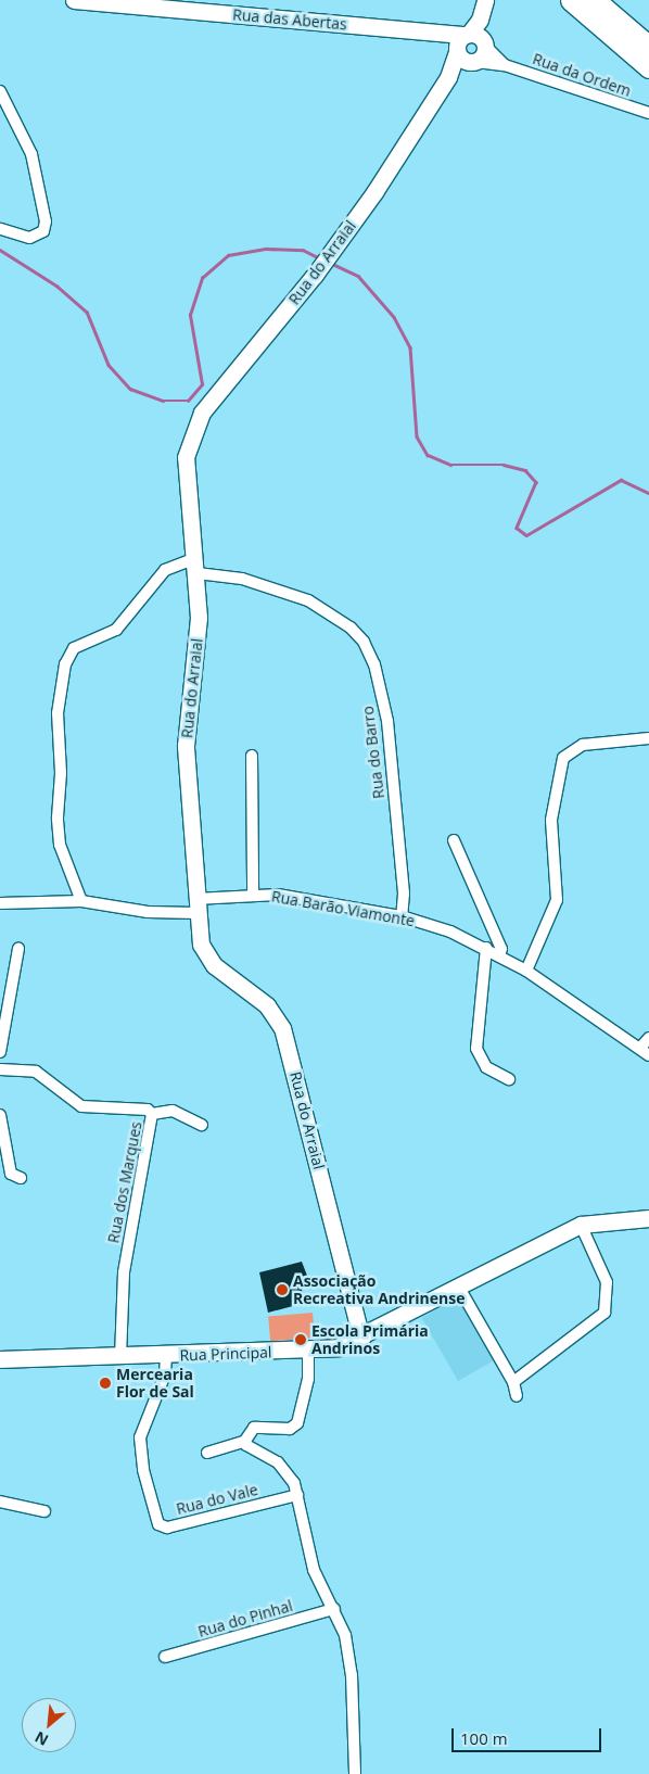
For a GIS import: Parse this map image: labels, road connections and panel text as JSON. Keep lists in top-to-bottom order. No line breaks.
{"streets":{"street":["Rua das Abertas","Rua da Ordem","Rua do Arraial","Rua do Barro","Rua Barão Viamonte","Rua dos Marques","Rua Principal","Rua do Vale","Rua do Pinhal"]},"crossings":[["Rua das Abertas","Rua da Ordem"],["Rua das Abertas","Rua do Arraial"],["Rua da Ordem","Rua do Arraial"],["Rua do Arraial","Rua do Barro"],["Rua do Arraial","Rua Barão Viamonte"],["Rua do Arraial","Rua Principal"],["Rua do Barro","Rua Barão Viamonte"],["Rua dos Marques","Rua Principal"],["Rua Principal","Rua do Vale"]],"places":["Associação Recreativa Andrinense","Escola Primária Andrinos","Mercearia Flor de Sal"],"scale_bar":"100 m","north":"bottom left"}
